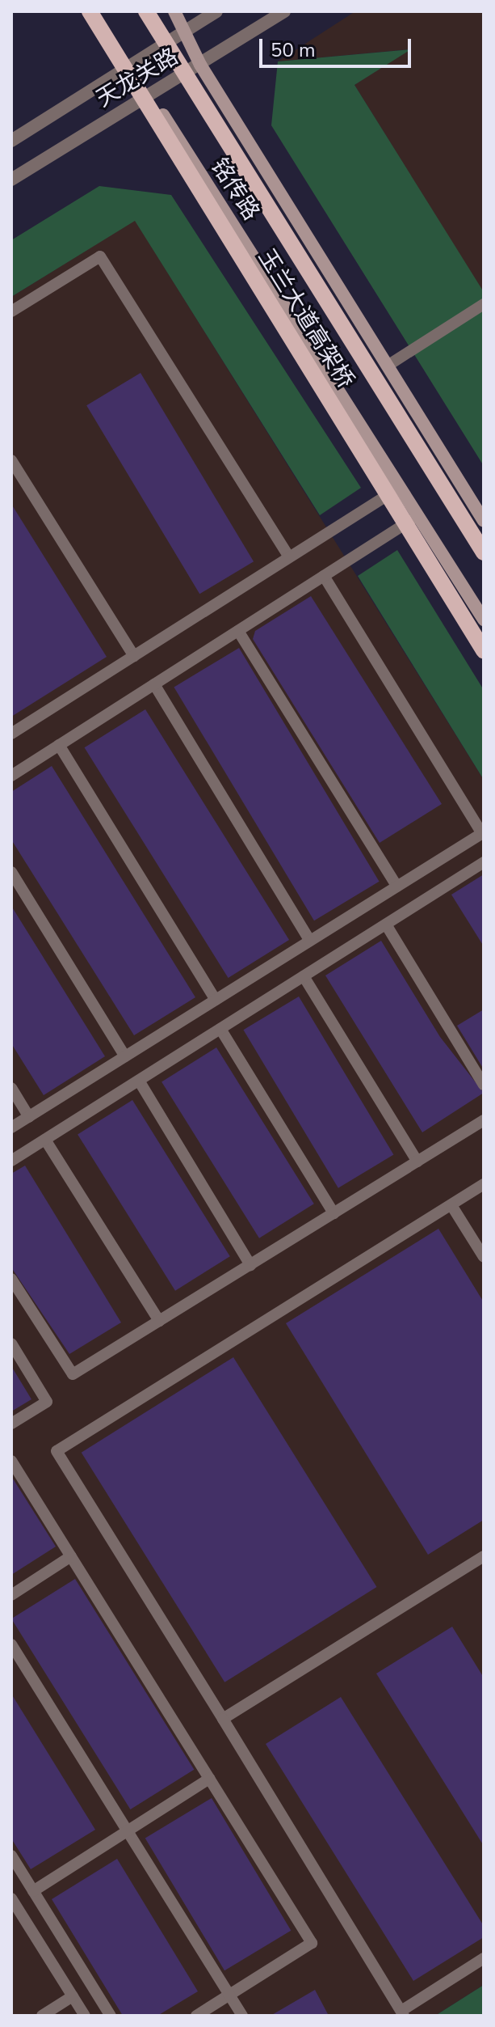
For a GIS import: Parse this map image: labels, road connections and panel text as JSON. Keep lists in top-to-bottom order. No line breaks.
{"streets":{"main road":["铭传路","玉兰大道高架桥"],"street":["天龙关路"]},"crossings":[["天龙关路","铭传路"]],"scale_bar":"50 m"}
